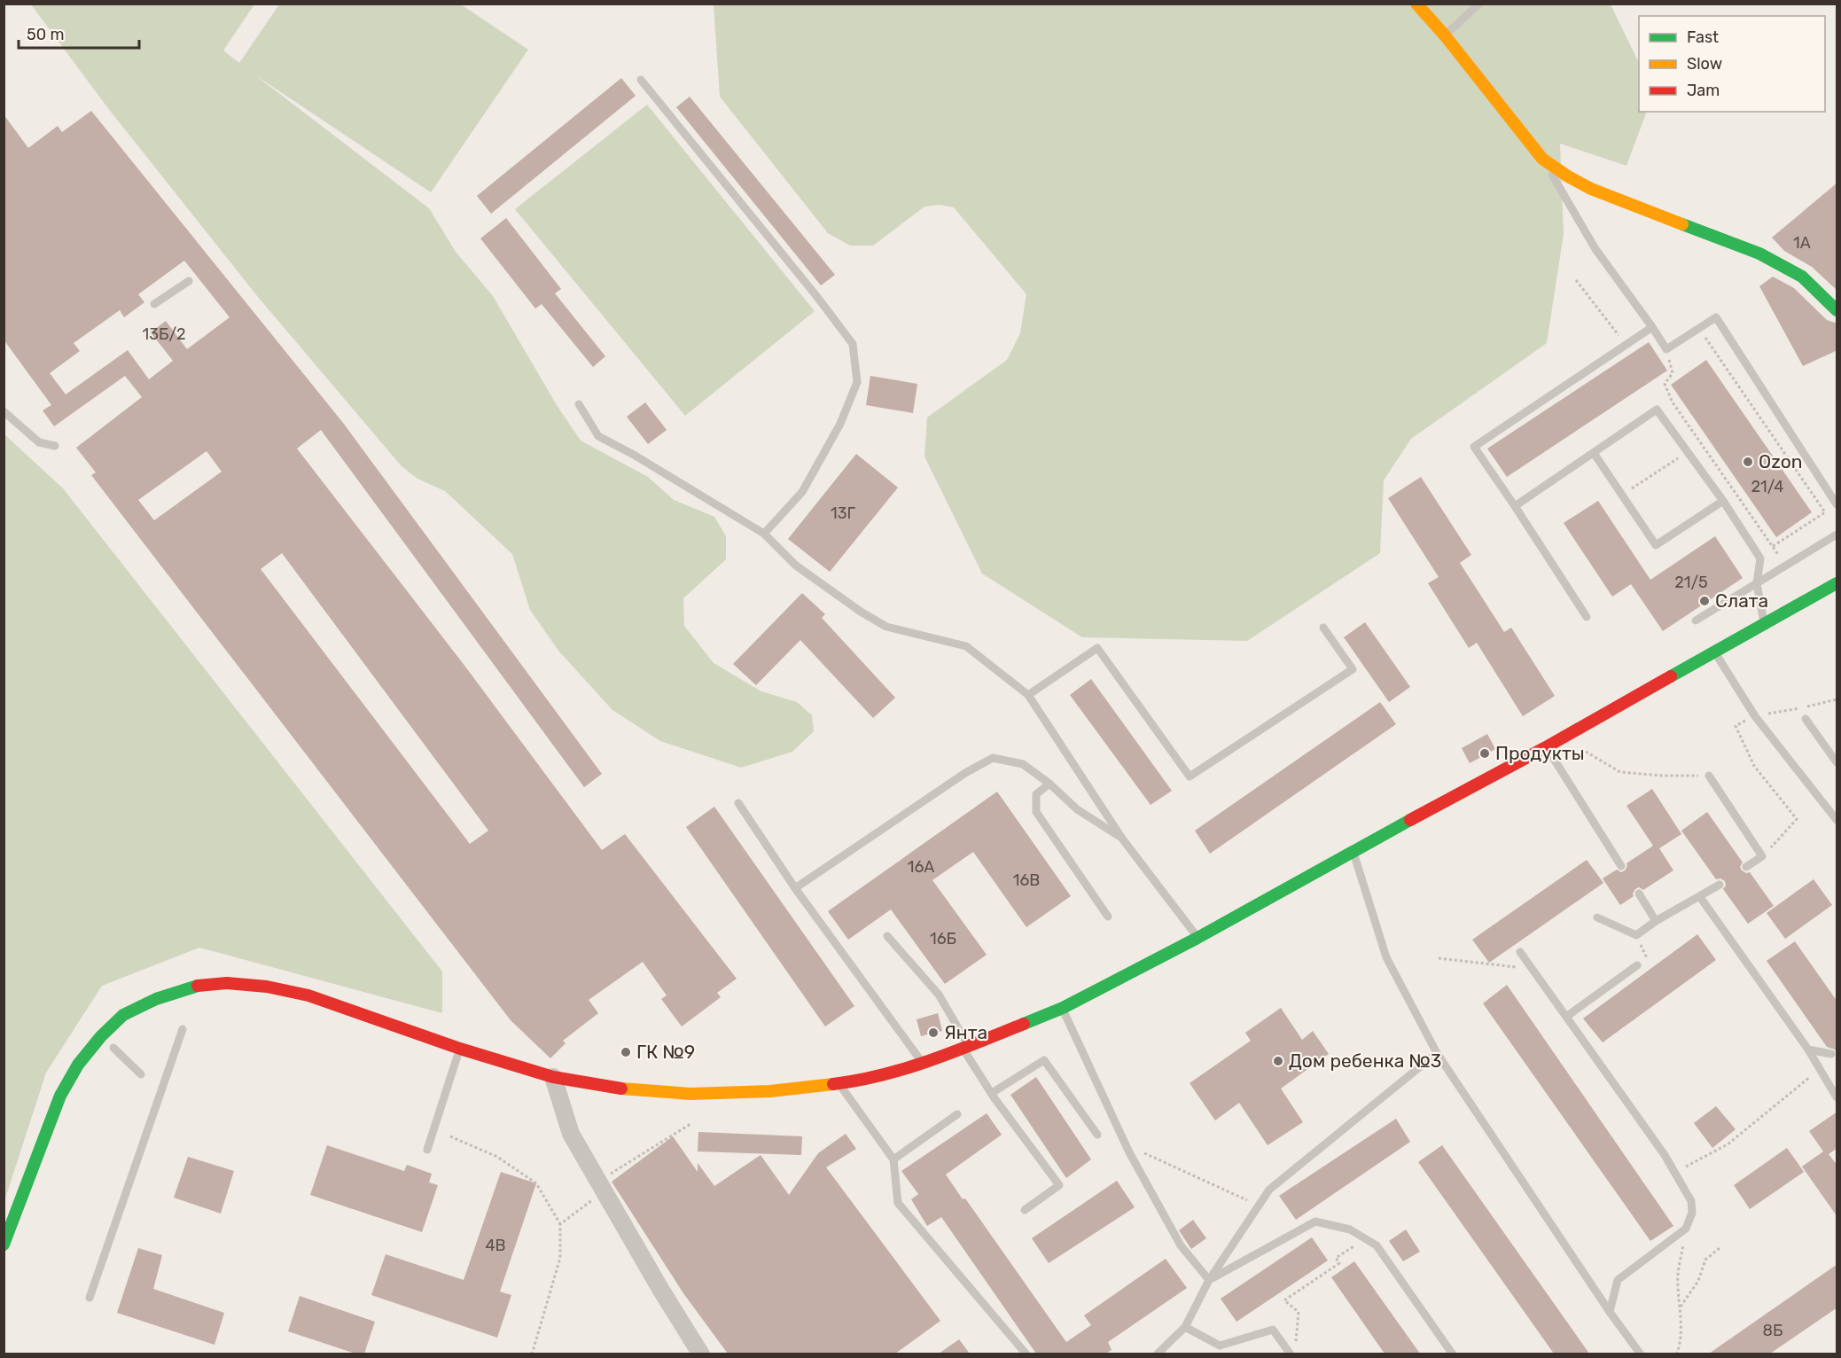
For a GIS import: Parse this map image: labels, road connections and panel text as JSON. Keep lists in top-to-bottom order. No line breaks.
{"places":["Ozon","Слата","Продукты","Янта","ГК №9","Дом ребенка №3"],"house_numbers":["1А","13Б/2","21/4","13Г","21/5","16А","16В","16Б","4В","8Б"],"legend":["Fast","Slow","Jam"],"scale_bar":"50 m"}
